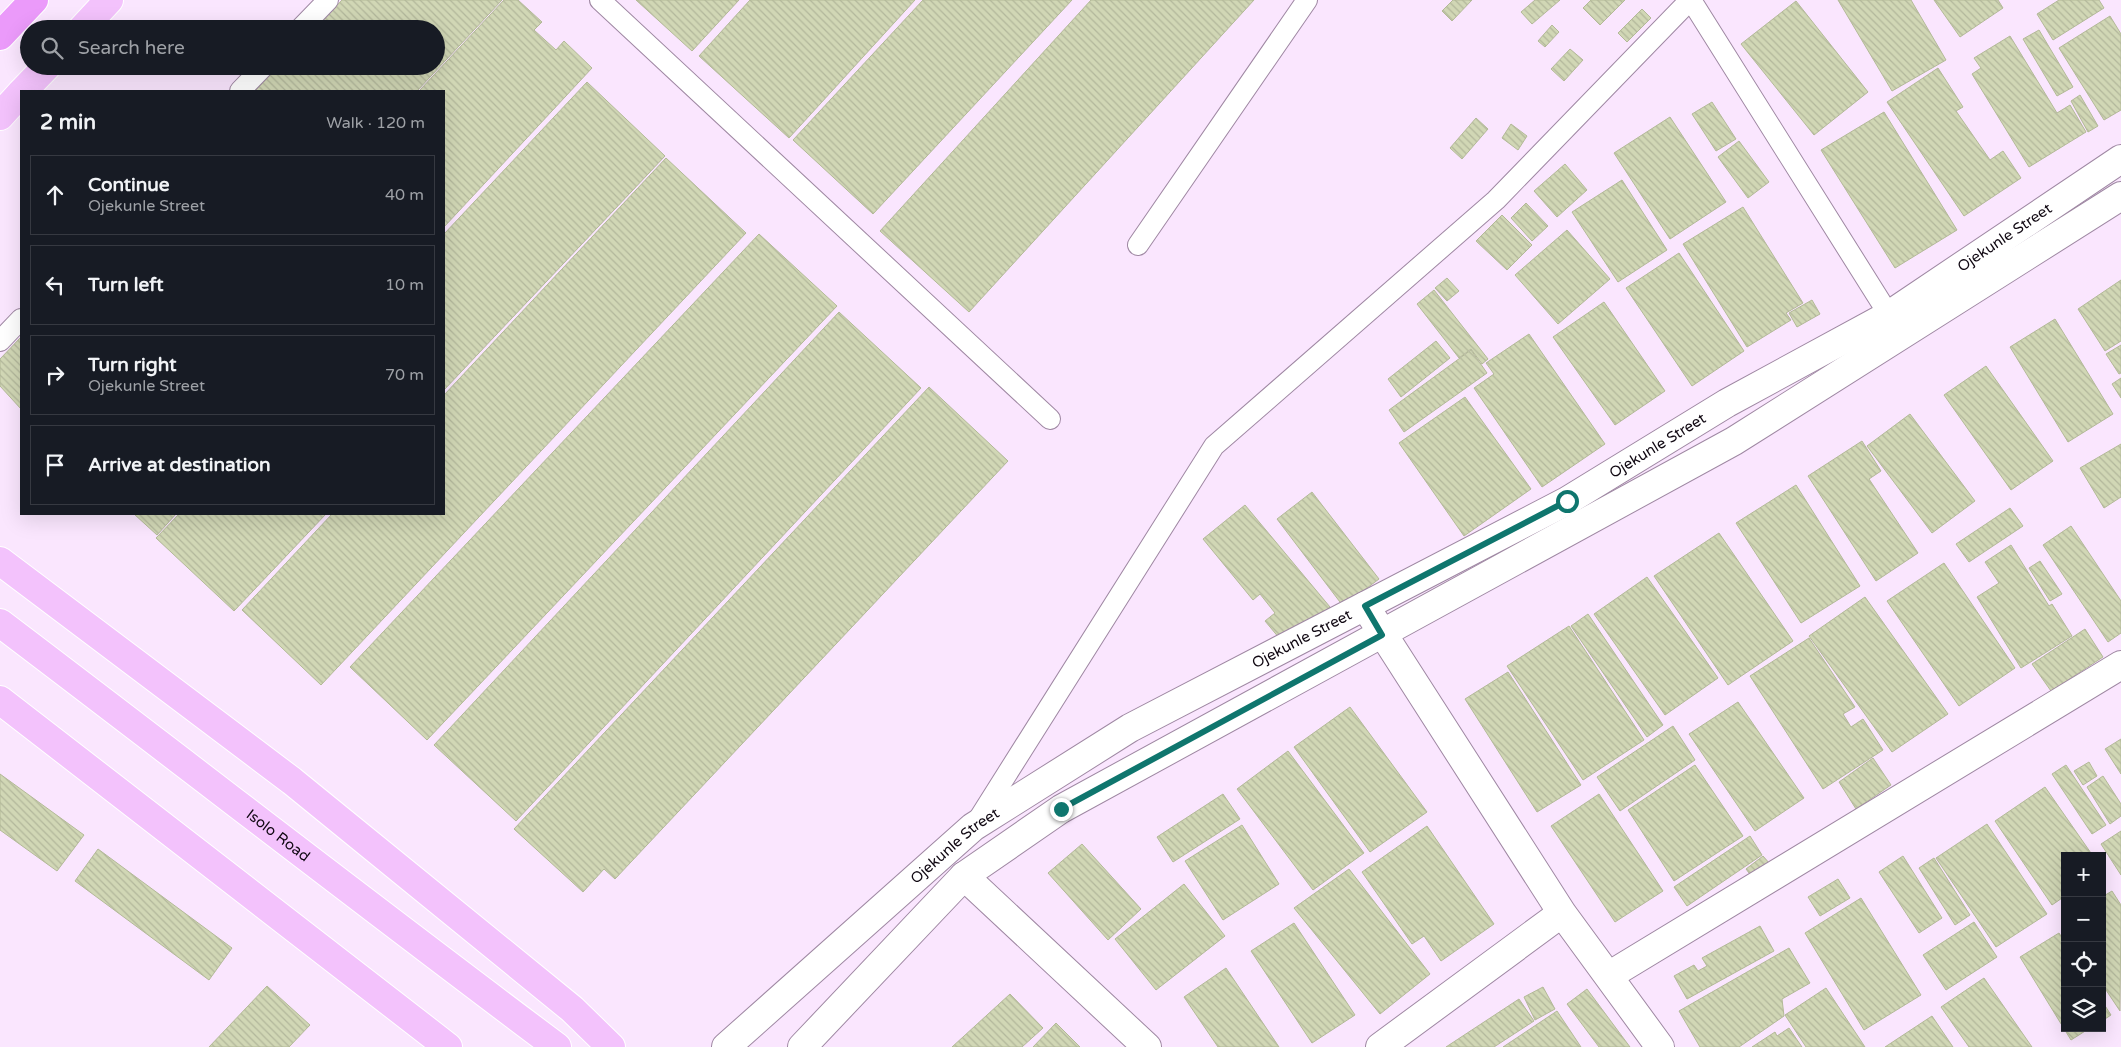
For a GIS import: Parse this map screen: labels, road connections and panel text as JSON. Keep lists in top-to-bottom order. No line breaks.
{"streets":{"main road":["Isolo Road"],"street":["Ojekunle Street"]},"page":{"search":"Search here","heading":["2 min","Walk · 120 m"],"list":[["Continue","Ojekunle Street","40 m"],["Turn left","10 m"],["Turn right","Ojekunle Street","70 m"],"Arrive at destination"],"map_buttons":["+","−"]}}
